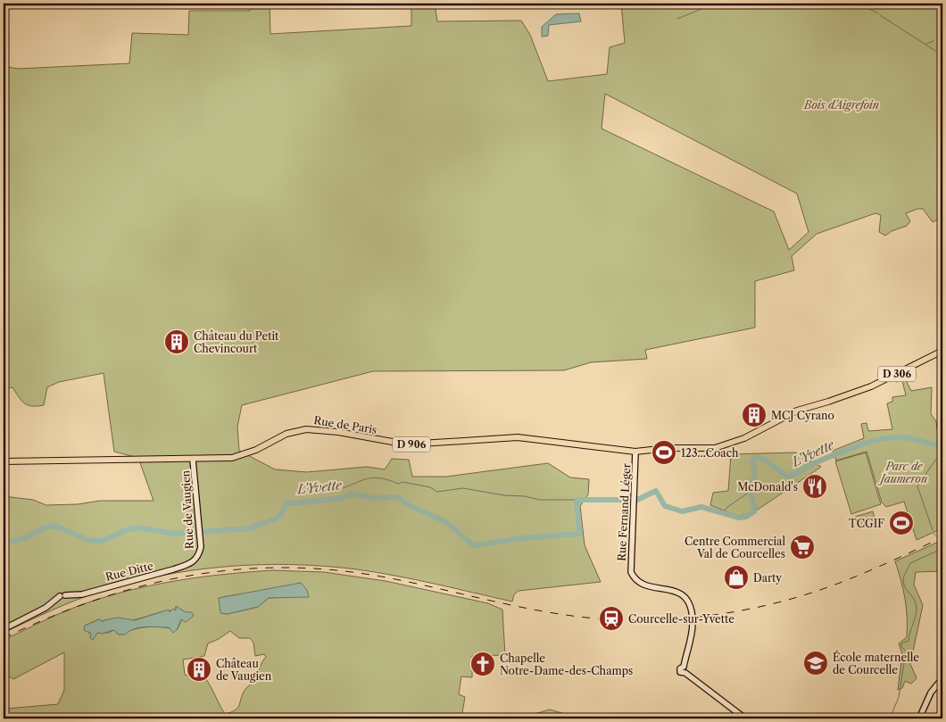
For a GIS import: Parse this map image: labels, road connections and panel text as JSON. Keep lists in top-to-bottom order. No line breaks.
{"streets":{"main road":["D 306","Rue de Paris","D 906"],"street":["Rue de Vaugien","Rue Fernand Léger","Rue Ditte"]},"crossings":[["D 306","Rue de Paris"],["D 306","Rue Fernand Léger"],["Rue de Paris","Rue de Vaugien"],["Rue de Paris","Rue Fernand Léger"],["Rue de Vaugien","Rue Ditte"]],"water":["L'Yvette"],"parks":["Bois d'Aigrefoin","Parc de Jaumeron"],"places":{"building":["Château du Petit Chevincourt","MCJ Cyrano","Château de Vaugien"],"sports":["123...Coach","TCGIF"],"restaurant":["McDonald's"],"supermarket":["Centre Commercial Val de Courcelles"],"shop":["Darty"],"station":["Courcelle-sur-Yvette"],"school or university":["École maternelle de Courcelle"],"church":["Chapelle Notre-Dame-des-Champs"]}}
